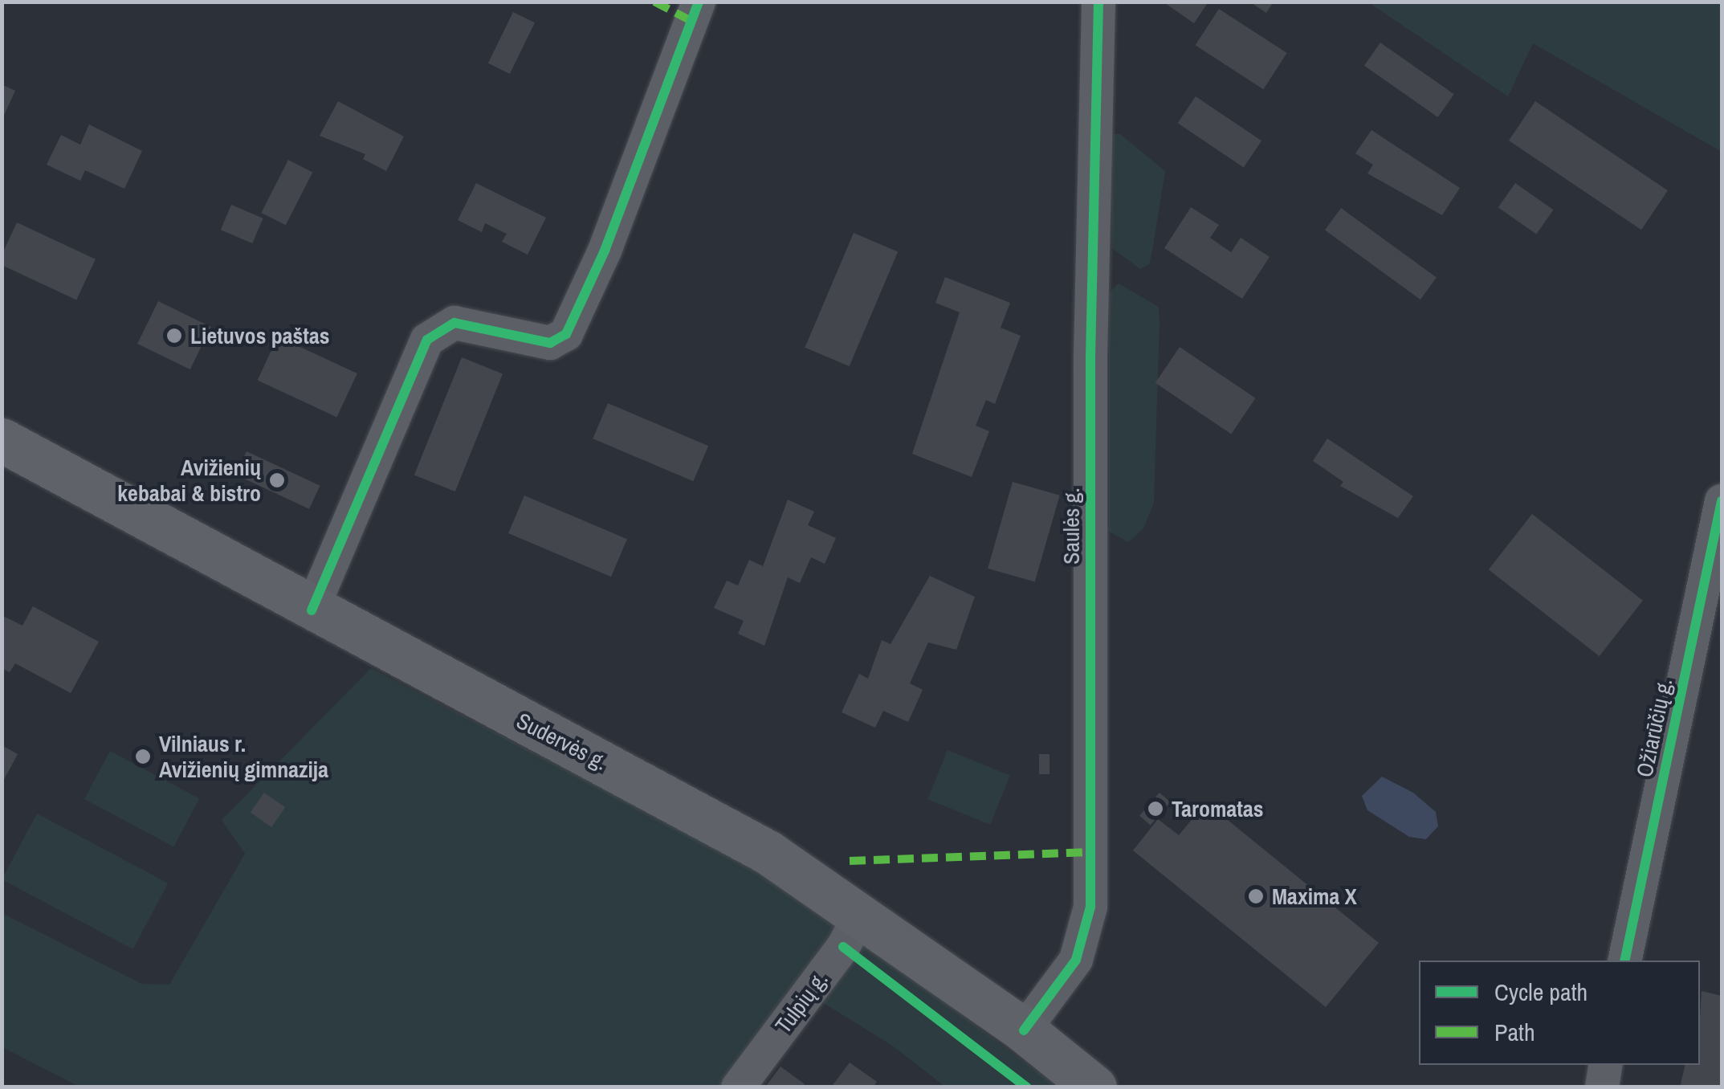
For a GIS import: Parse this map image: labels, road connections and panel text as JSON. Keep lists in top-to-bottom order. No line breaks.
{"streets":{"main road":["Sudervės g."],"street":["Saulės g.","Ožiarūčių g.","Tulpių g."]},"crossings":[["Saulės g.","Sudervės g."],["Sudervės g.","Tulpių g."]],"places":["Lietuvos paštas","Avižienių kebabai & bistro","Vilniaus r. Avižienių gimnazija","Taromatas","Maxima X"],"legend":["Cycle path","Path"]}
